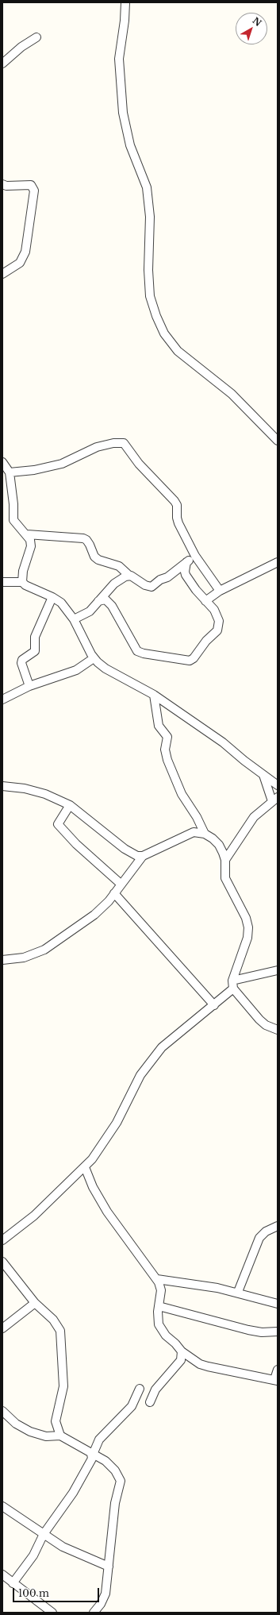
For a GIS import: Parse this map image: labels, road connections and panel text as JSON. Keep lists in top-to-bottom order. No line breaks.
{"scale_bar":"100 m","north":"top right"}
